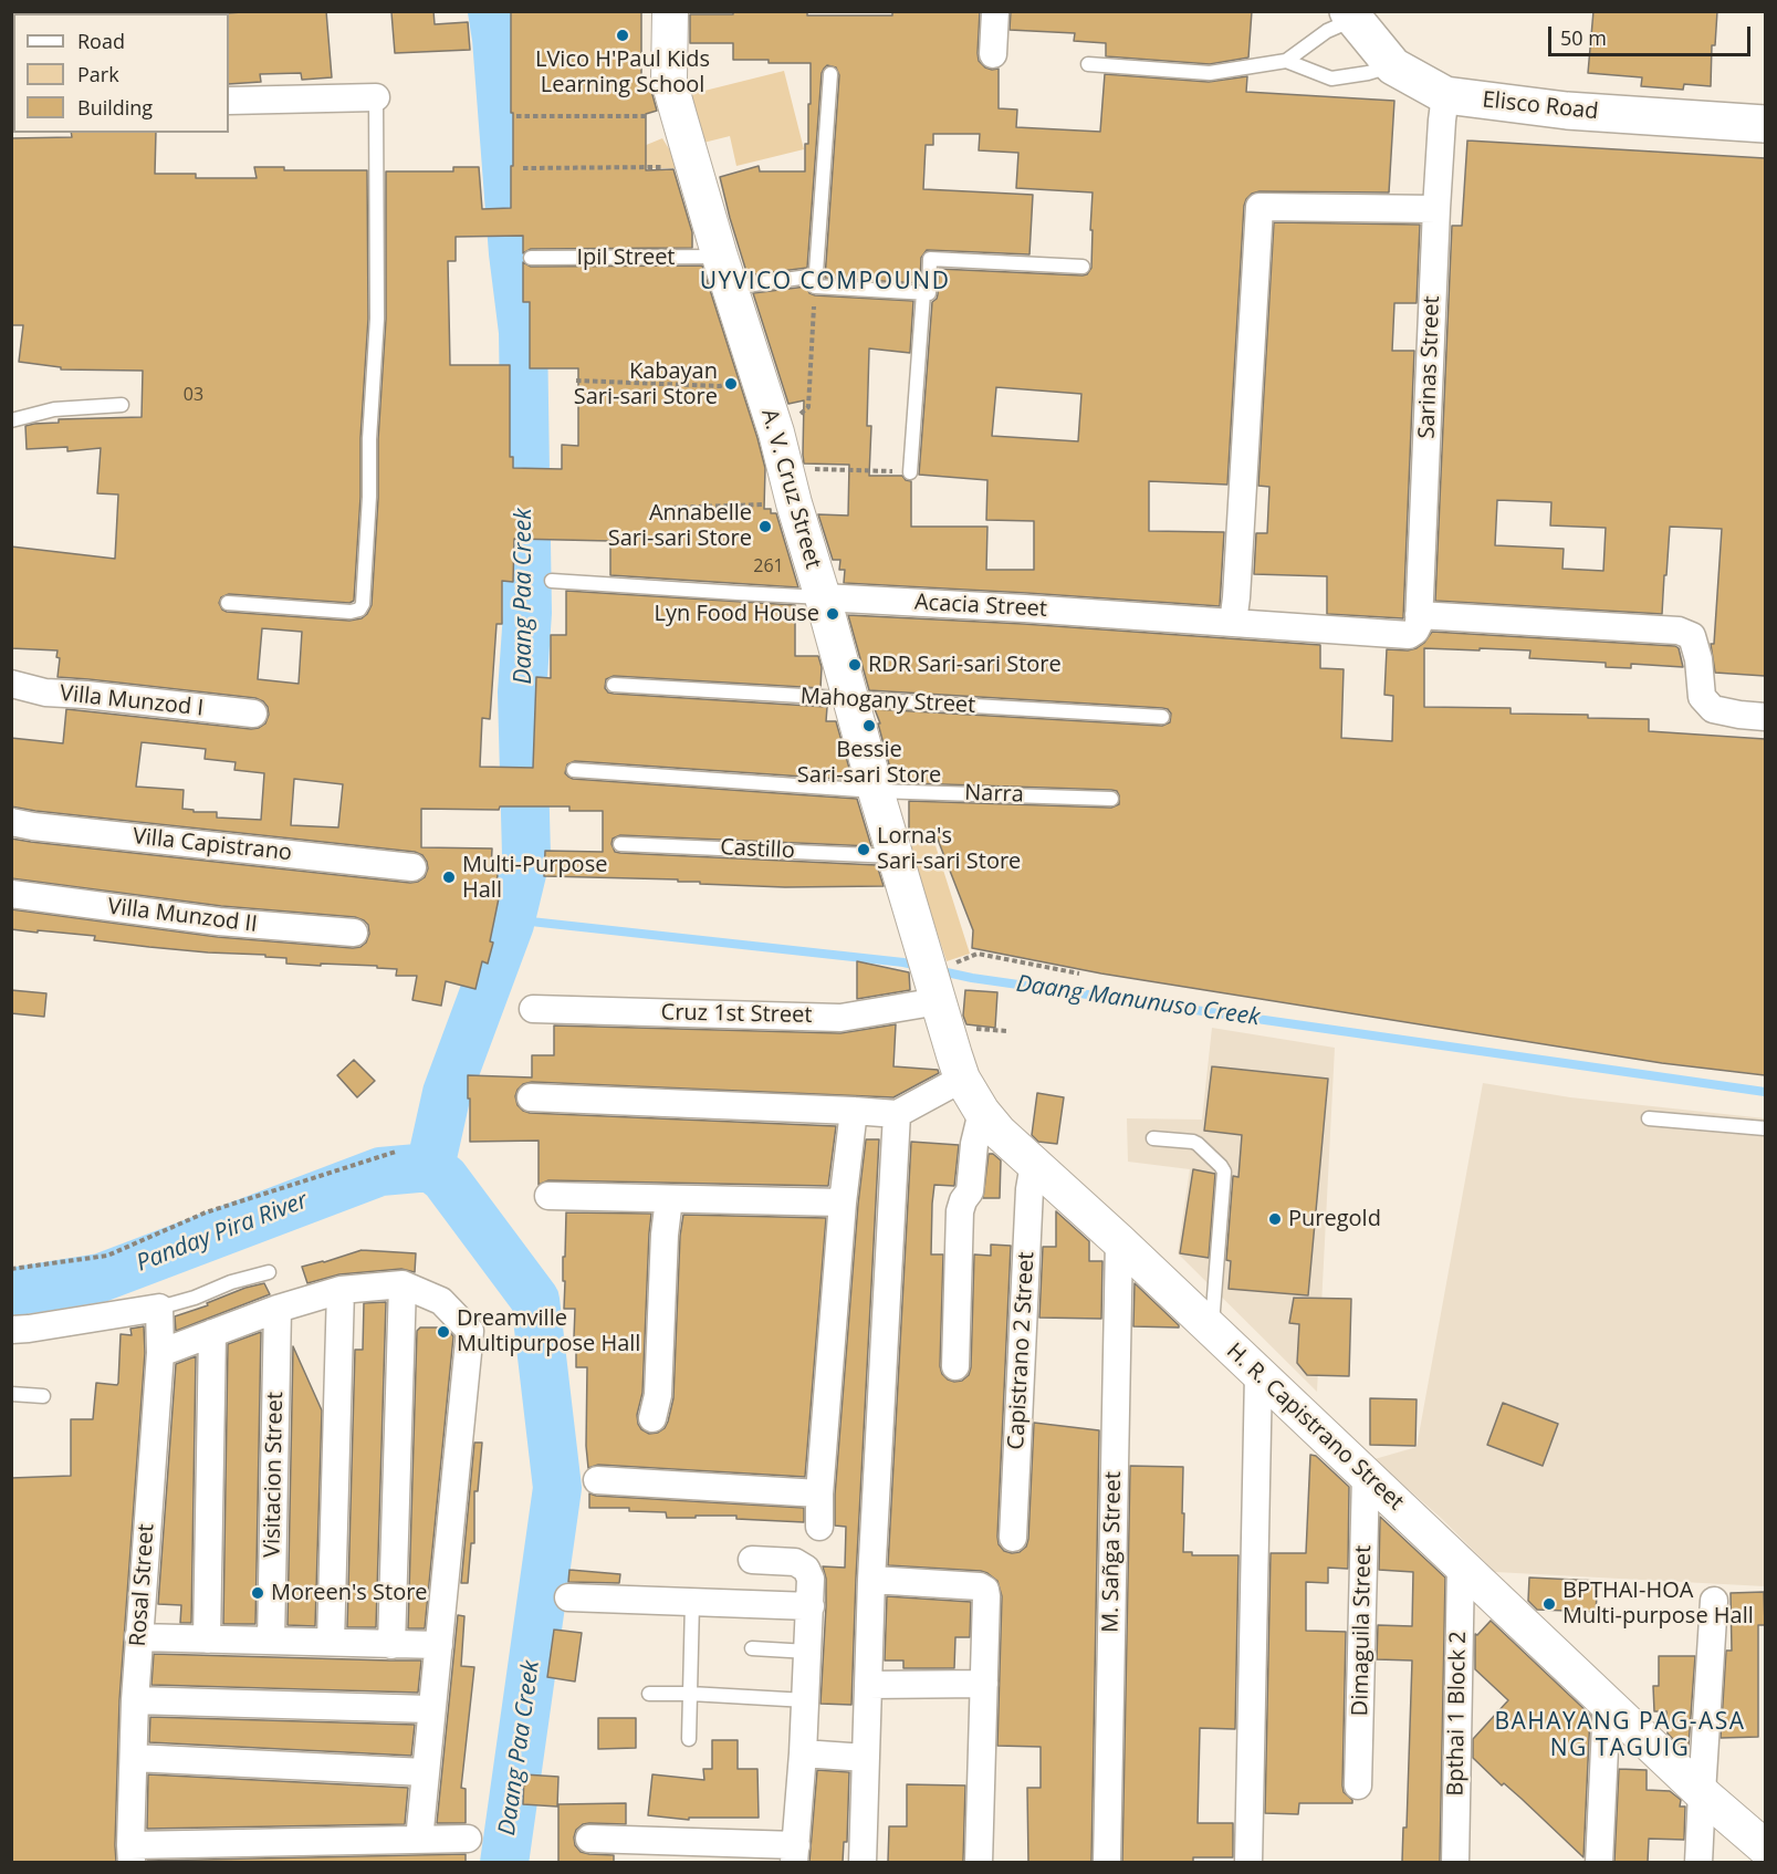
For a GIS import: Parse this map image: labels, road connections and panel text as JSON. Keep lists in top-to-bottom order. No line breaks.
{"streets":{"main road":["Elisco Road"],"street":["Sarinas Street","A. V. Cruz Street","Acacia Street","Villa Munzod I","Villa Capistrano","Villa Munzod II","Cruz 1st Street","Capistrano 2 Street","H. R. Capistrano Street","Visitacion Street","M. Sañga Street","Rosal Street","Dimaguila Street","Bpthai 1 Block 2"],"lane":["Ipil Street","Mahogany Street","Narra","Castillo"]},"crossings":[["Elisco Road","Sarinas Street"],["Ipil Street","A. V. Cruz Street"],["Sarinas Street","Acacia Street"],["A. V. Cruz Street","Acacia Street"],["A. V. Cruz Street","Mahogany Street"],["A. V. Cruz Street","Narra"],["A. V. Cruz Street","Castillo"],["A. V. Cruz Street","Cruz 1st Street"],["A. V. Cruz Street","H. R. Capistrano Street"],["Cruz 1st Street","H. R. Capistrano Street"],["Capistrano 2 Street","H. R. Capistrano Street"],["H. R. Capistrano Street","M. Sañga Street"],["H. R. Capistrano Street","Dimaguila Street"],["H. R. Capistrano Street","Bpthai 1 Block 2"]],"districts":["UYVICO COMPOUND","BAHAYANG PAG-ASA NG TAGUIG"],"water":["Daang Paa Creek","Daang Manunuso Creek","Panday Pira River"],"places":["LVico H'Paul Kids Learning School","Kabayan Sari-sari Store","Annabelle Sari-sari Store","Lyn Food House","RDR Sari-sari Store","Bessie Sari-sari Store","Lorna's Sari-sari Store","Multi-Purpose Hall","Puregold","Dreamville Multipurpose Hall","Moreen's Store","BPTHAI-HOA Multi-purpose Hall"],"house_numbers":["03","261"],"legend":["Road","Park","Building"],"scale_bar":"50 m"}
